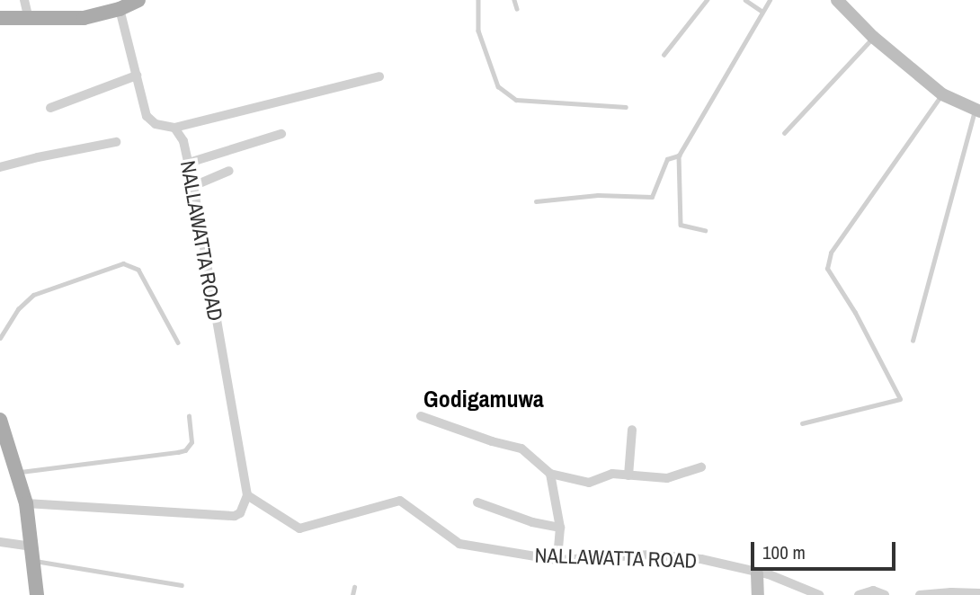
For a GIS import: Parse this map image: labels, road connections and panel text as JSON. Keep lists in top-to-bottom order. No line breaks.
{"streets":{"street":["NALLAWATTA ROAD"]},"districts":["Godigamuwa"],"scale_bar":"100 m"}
